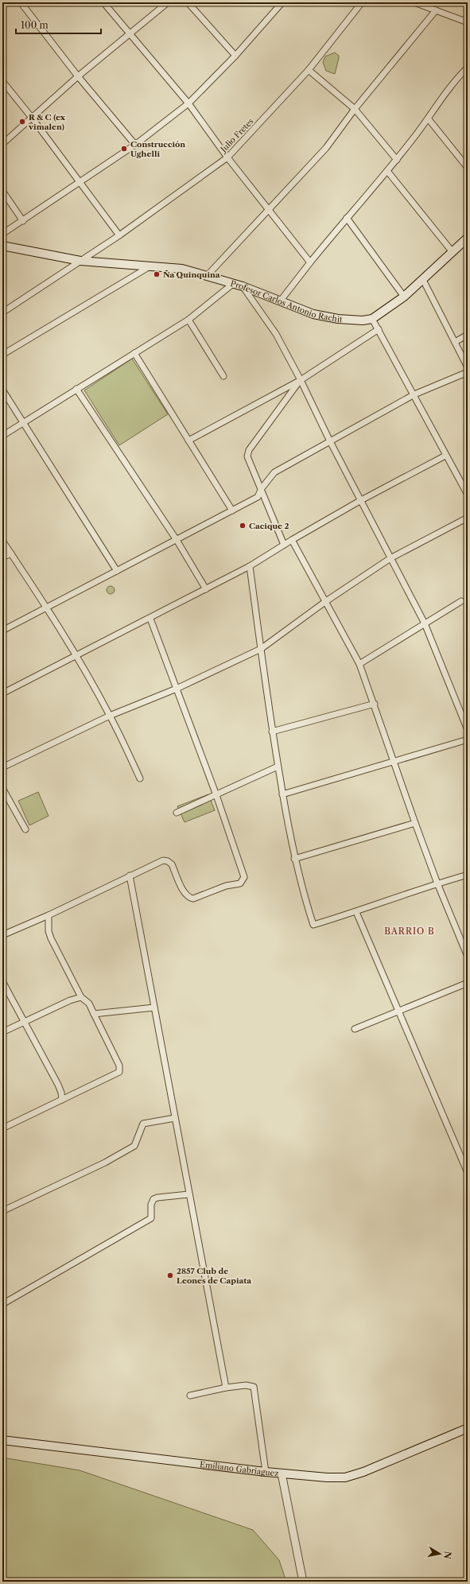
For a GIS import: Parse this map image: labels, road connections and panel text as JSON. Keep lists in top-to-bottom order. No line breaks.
{"streets":{"main road":["Profesor Carlos Antonio Rachit","Emiliano Gabriaguez"],"street":["Julio Fretes"]},"crossings":[["Julio Fretes","Profesor Carlos Antonio Rachit"]],"districts":["BARRIO B"],"places":["R & C (ex vimalen)","Construcción Ughelli","Ña Quinquina","Cacique 2","2857 Club de Leones de Capiata"],"scale_bar":"100 m","north":"right"}
